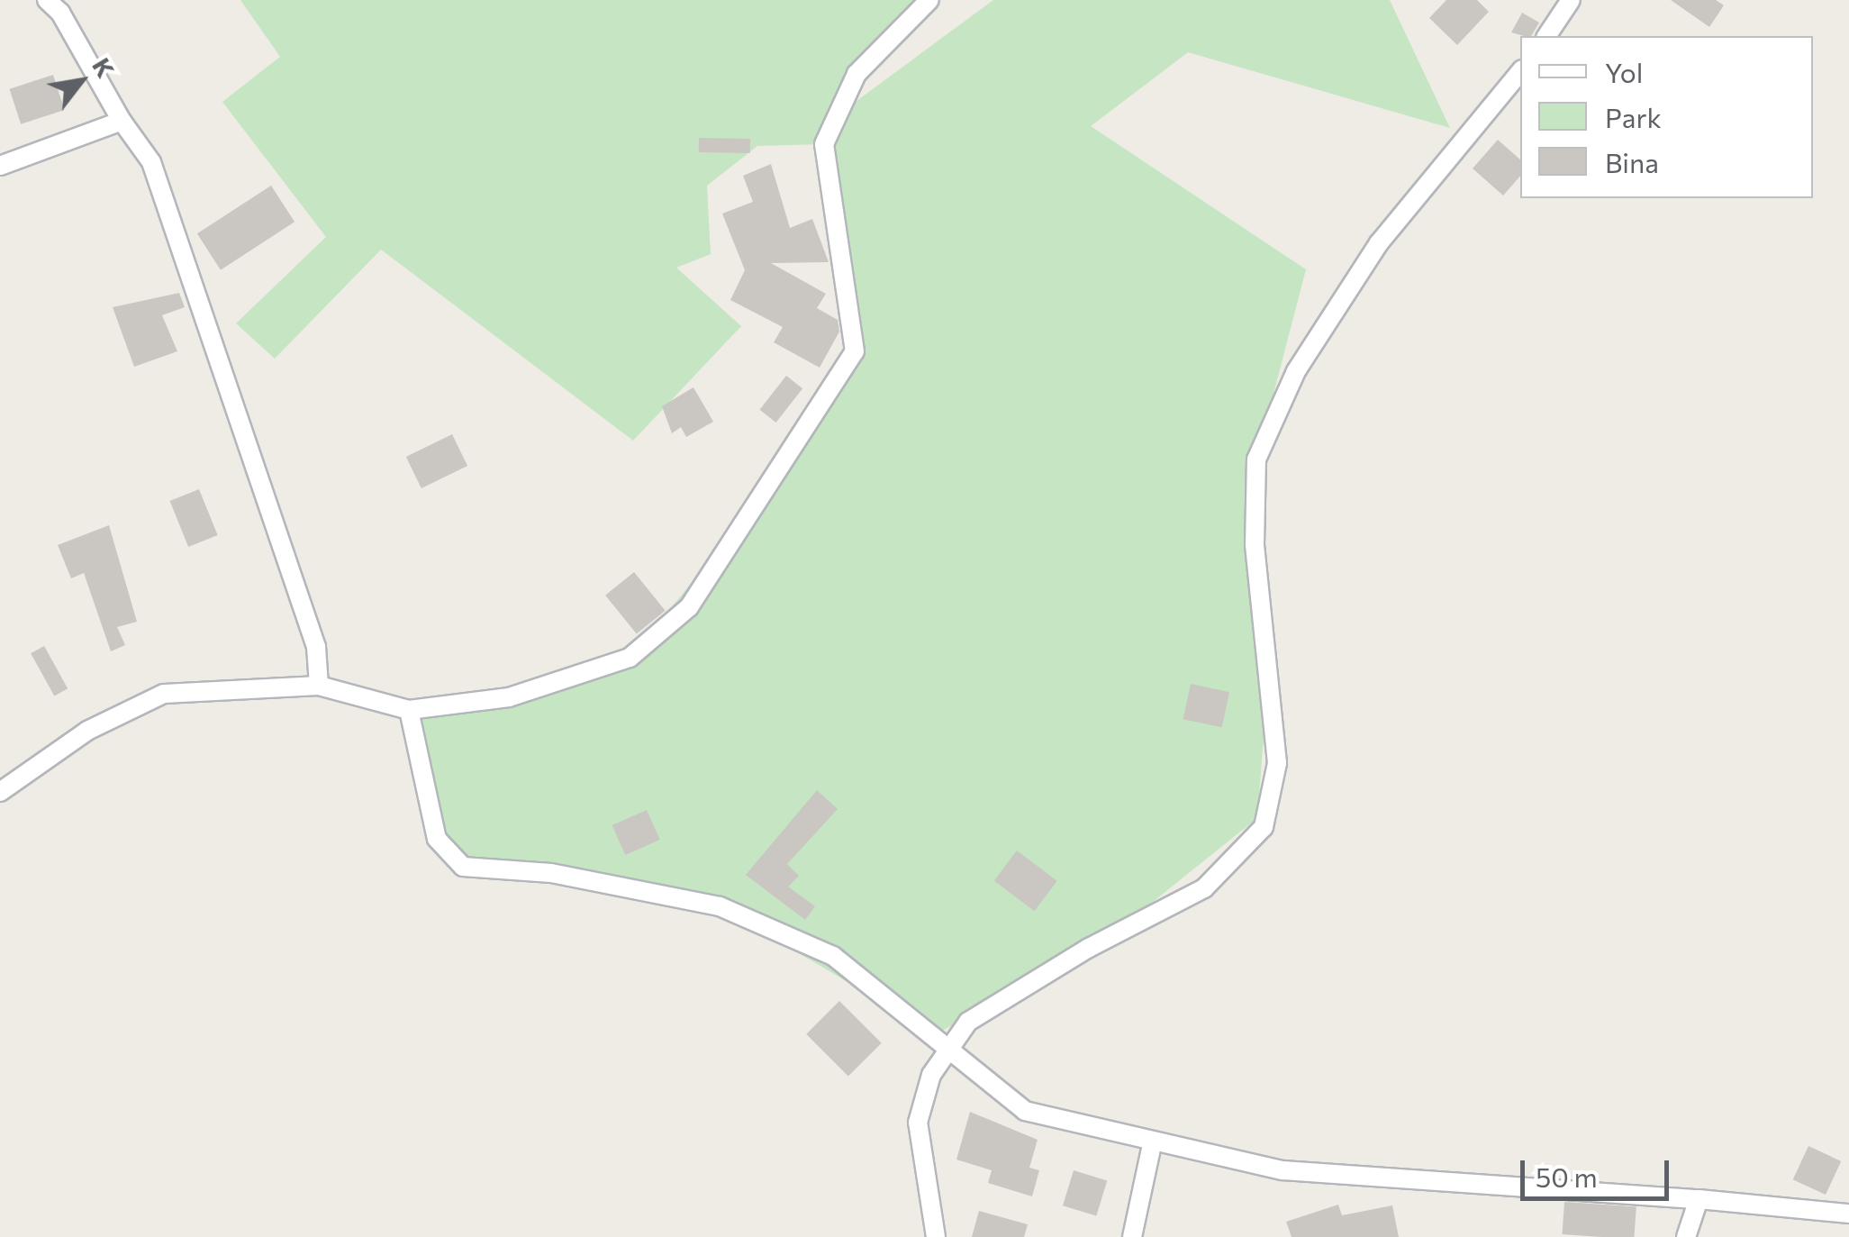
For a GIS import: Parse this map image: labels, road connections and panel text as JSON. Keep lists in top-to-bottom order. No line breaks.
{"legend":["Yol","Park","Bina"],"scale_bar":"50 m","north":"top right"}
